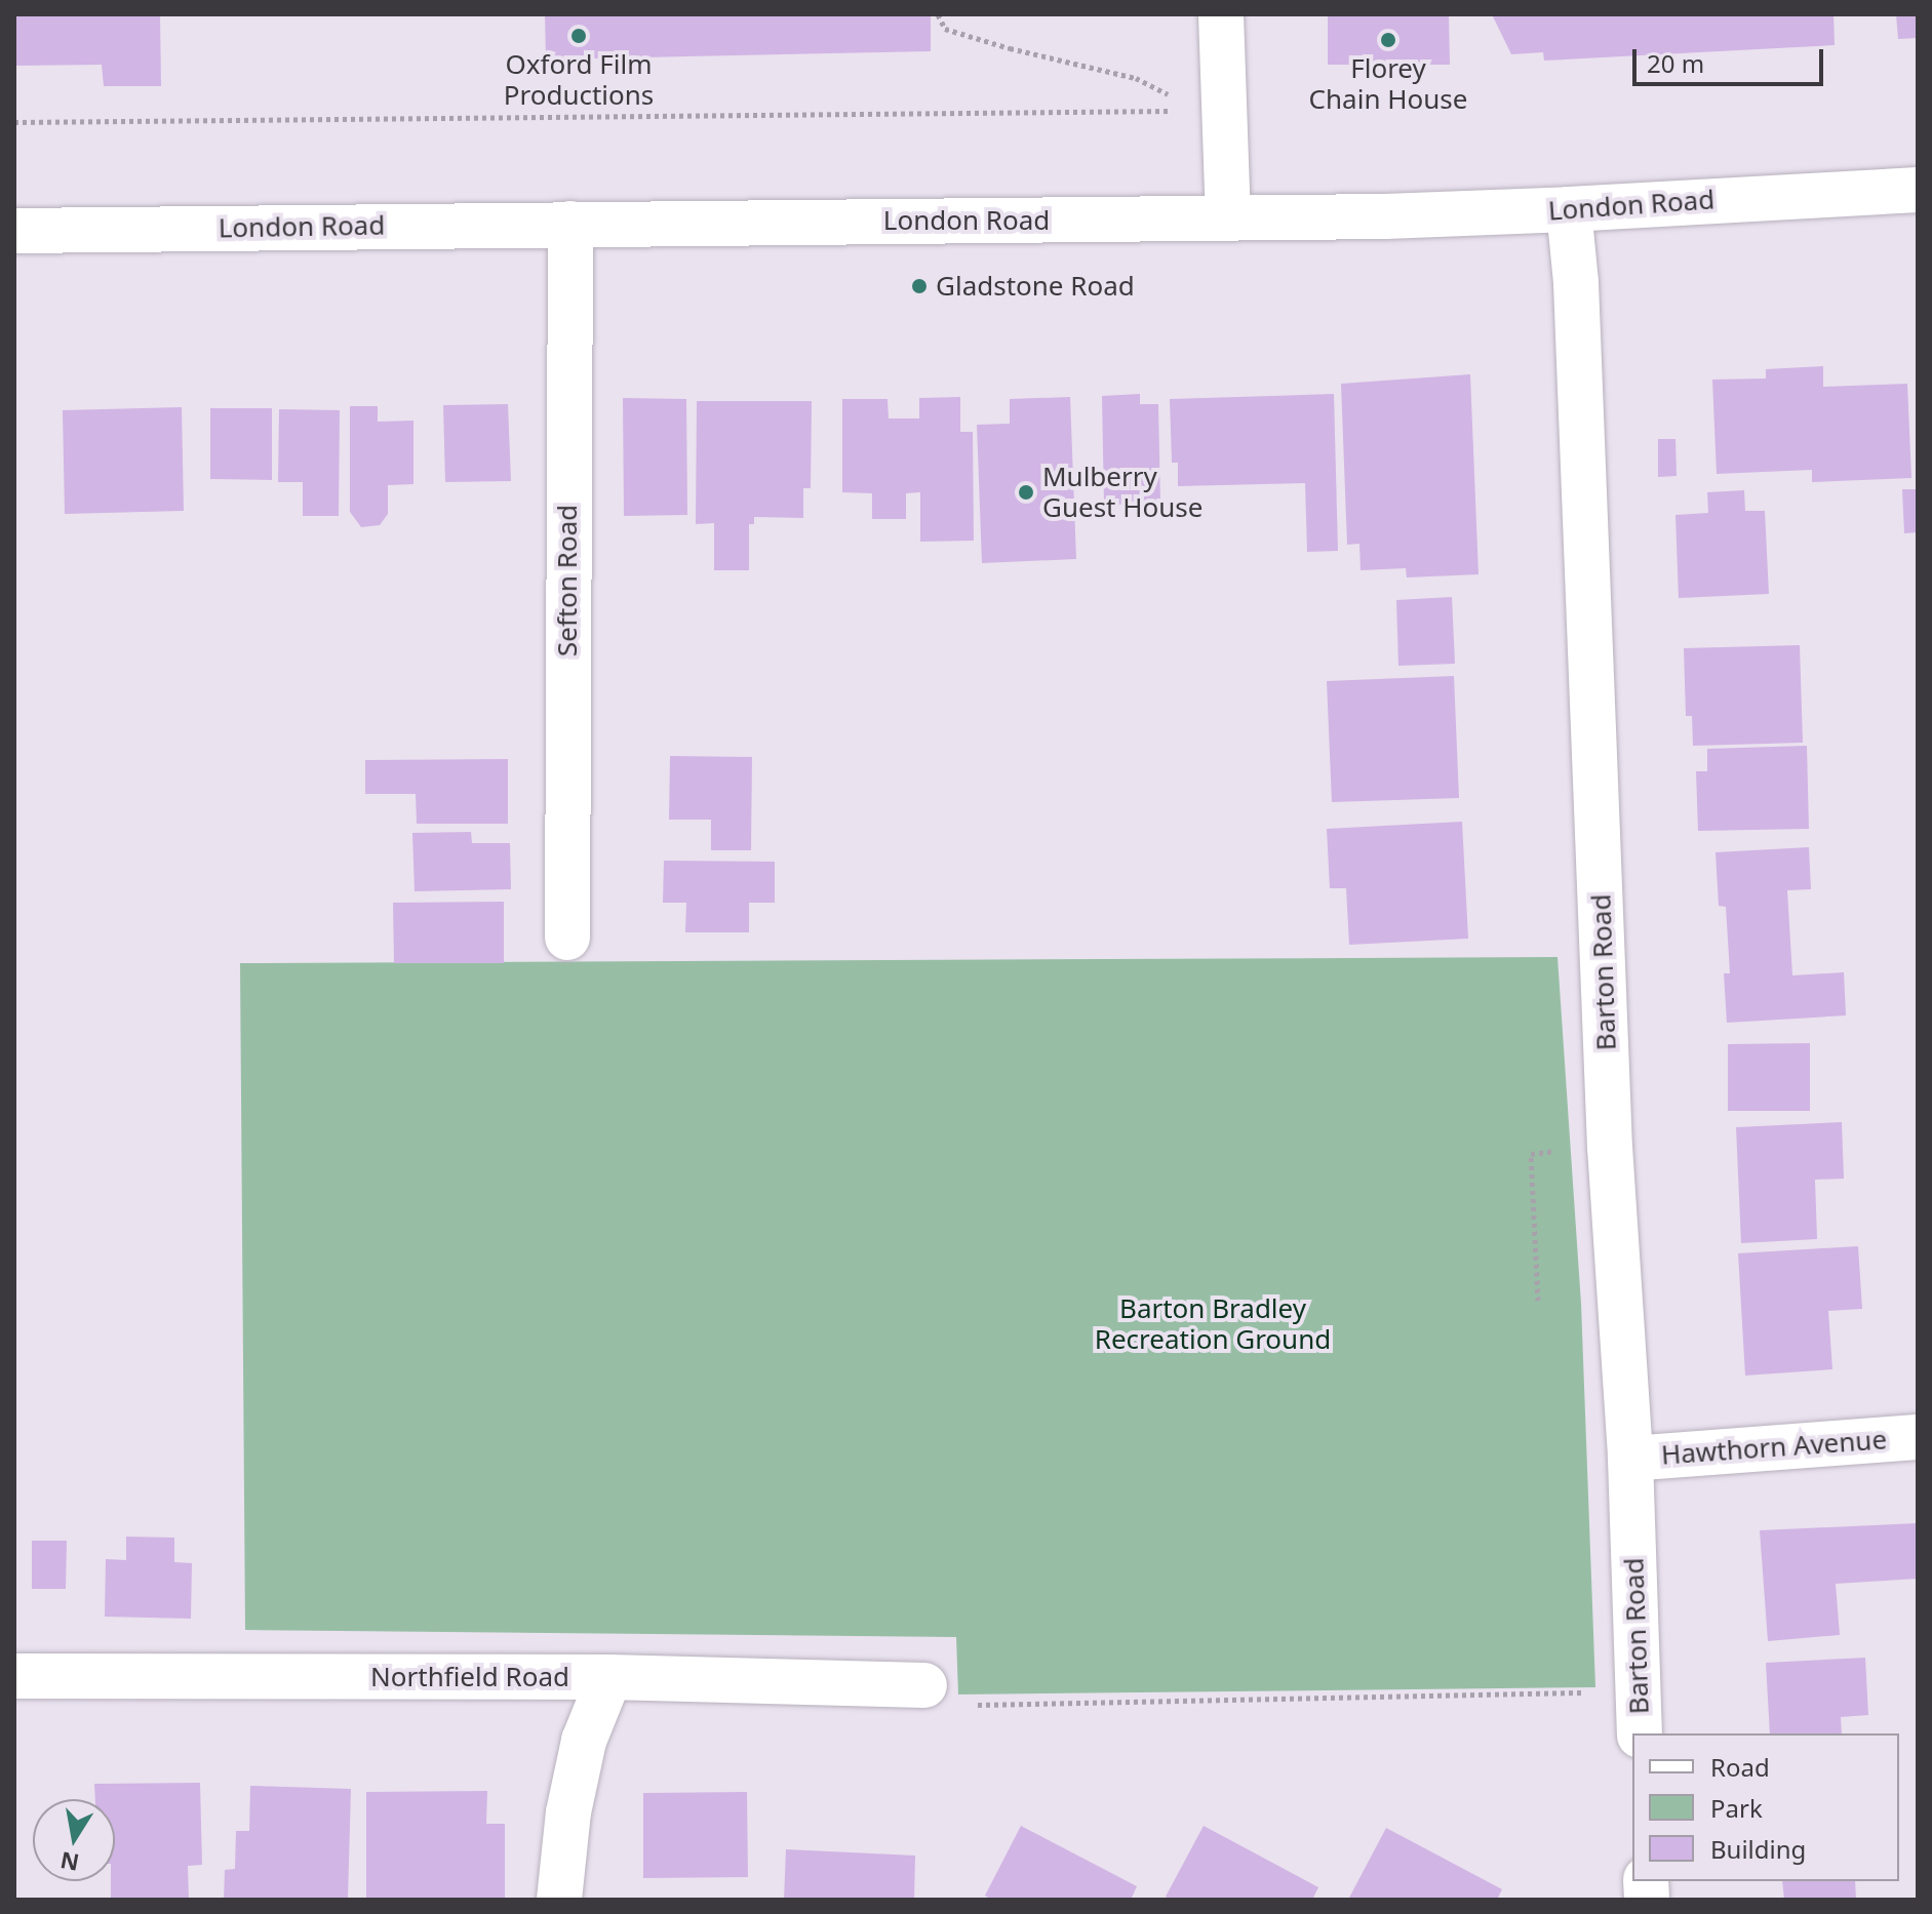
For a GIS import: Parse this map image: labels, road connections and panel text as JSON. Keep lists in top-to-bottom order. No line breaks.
{"streets":{"street":["London Road","Sefton Road","Barton Road","Hawthorn Avenue","Northfield Road"]},"crossings":[["London Road","Sefton Road"],["London Road","Barton Road"],["Barton Road","Hawthorn Avenue"]],"parks":["Barton Bradley Recreation Ground"],"places":["Oxford Film Productions","Florey Chain House","Gladstone Road","Mulberry Guest House"],"legend":["Road","Park","Building"],"scale_bar":"20 m","north":"bottom"}
